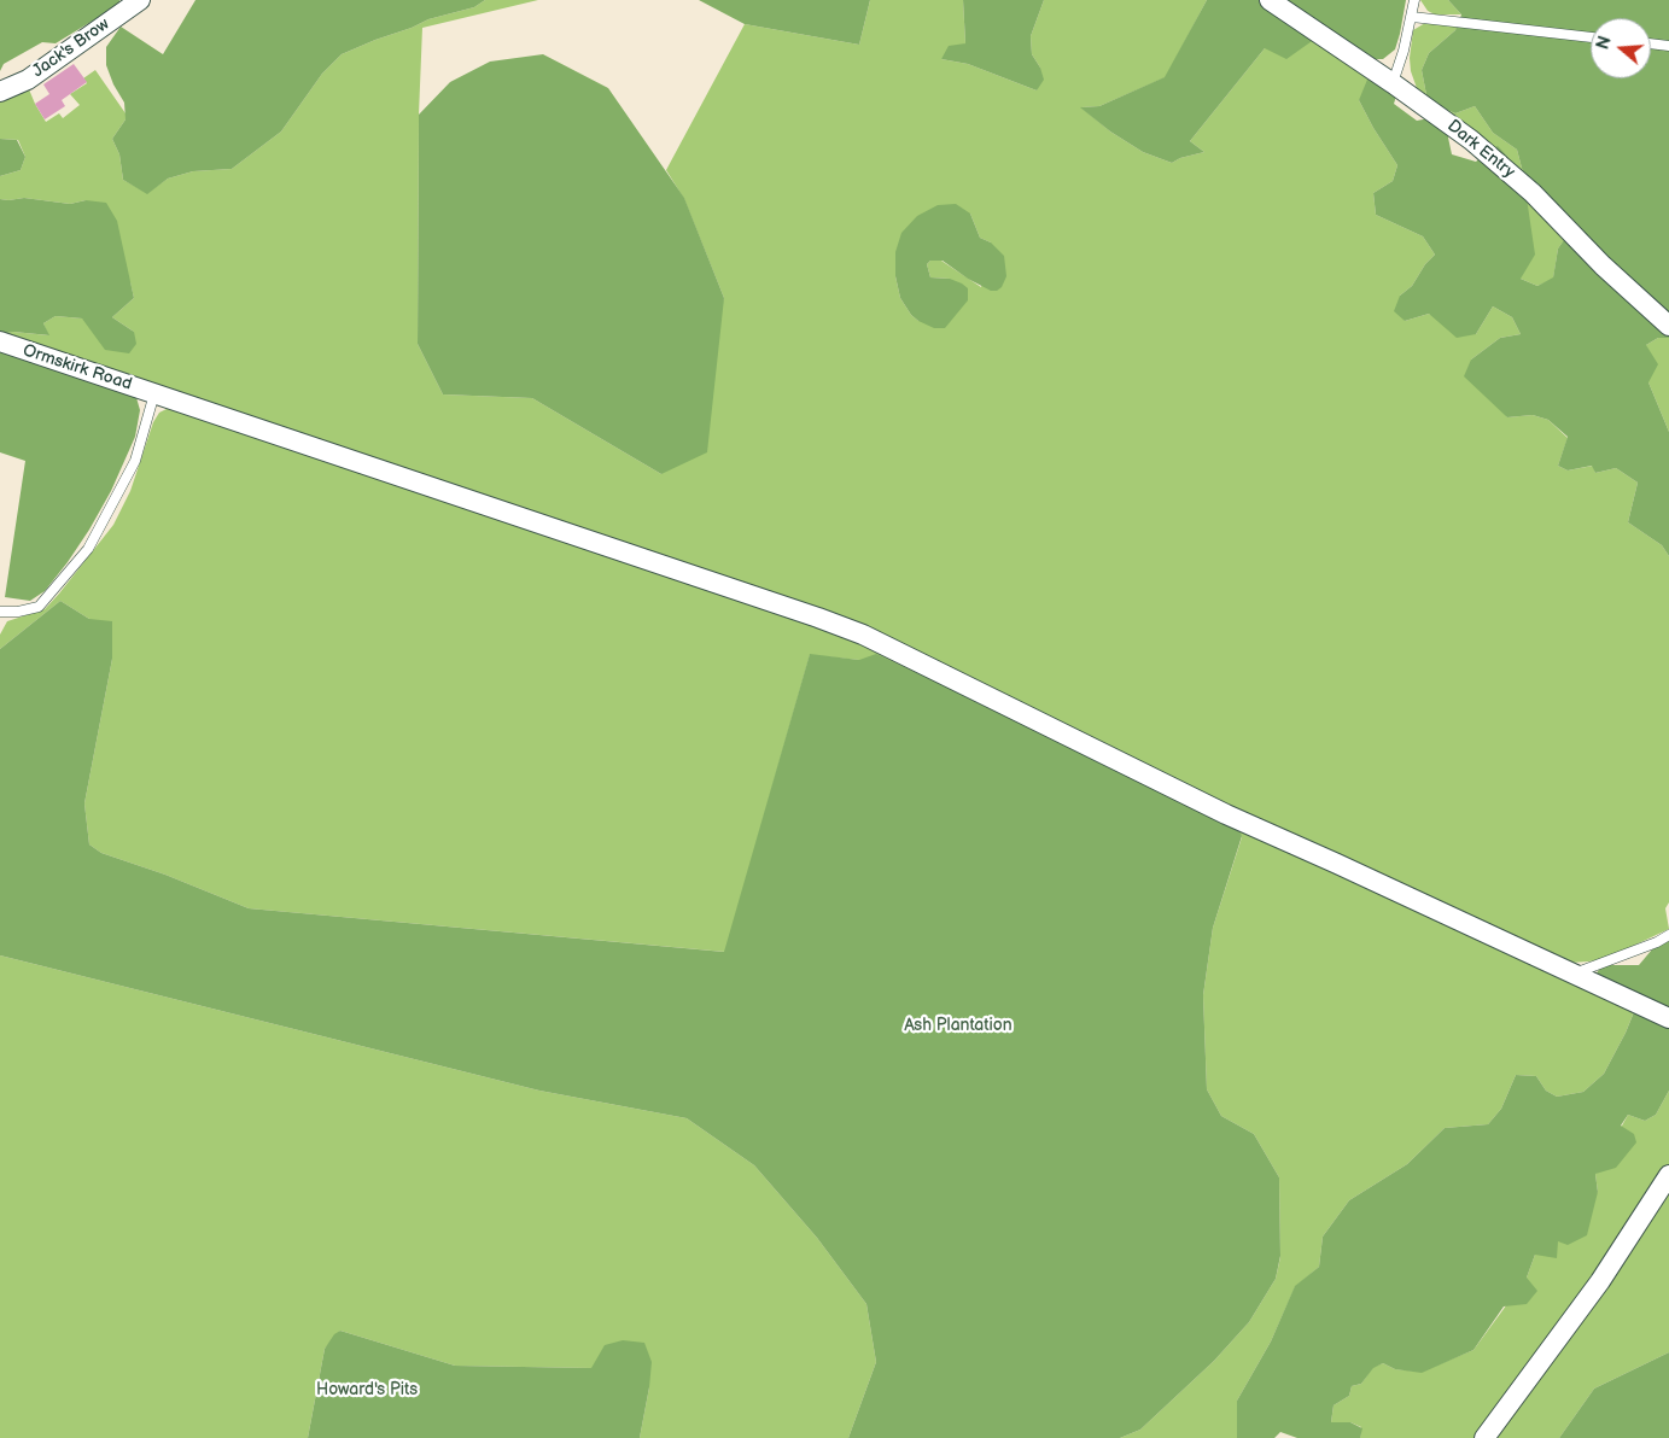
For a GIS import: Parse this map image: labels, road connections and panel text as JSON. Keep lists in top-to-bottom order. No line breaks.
{"streets":{"street":["Jack's Brow","Dark Entry","Ormskirk Road"]},"parks":["Ash Plantation","Howard's Pits"],"north":"left"}
